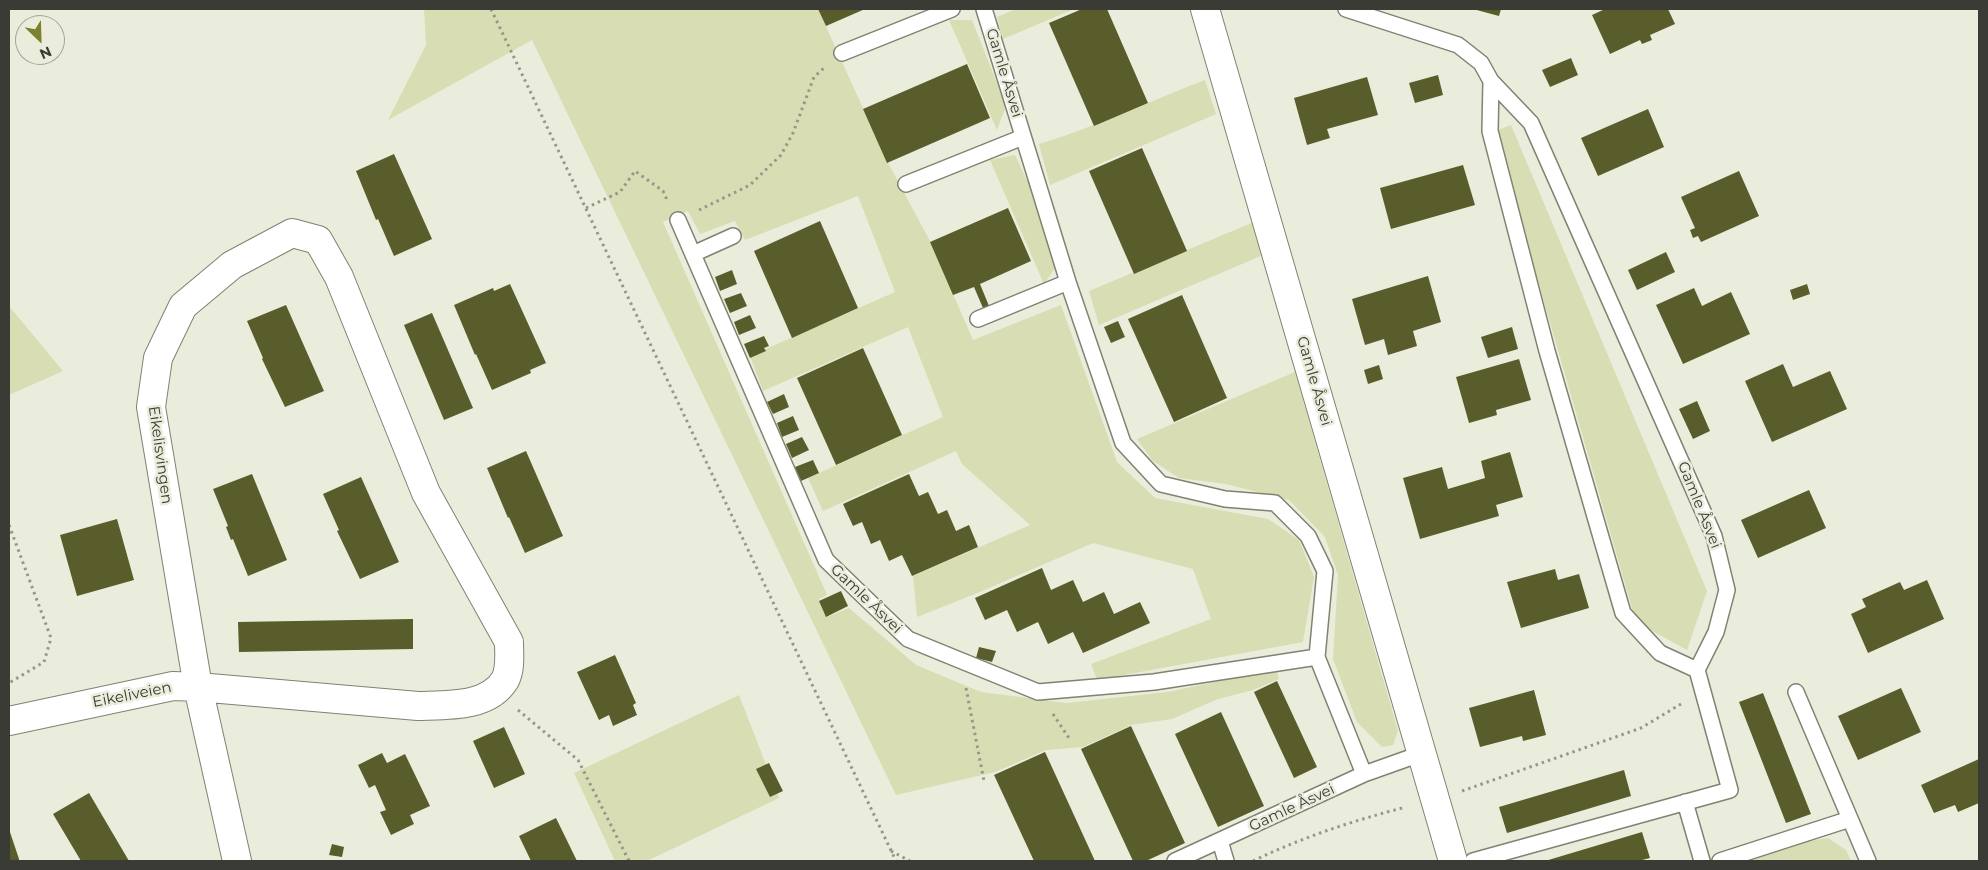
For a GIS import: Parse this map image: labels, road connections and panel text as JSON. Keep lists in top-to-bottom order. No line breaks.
{"streets":{"street":["Gamle Åsvei","Eikelisvingen","Eikeliveien"]},"crossings":[["Eikelisvingen","Eikeliveien"]],"north":"bottom right"}
